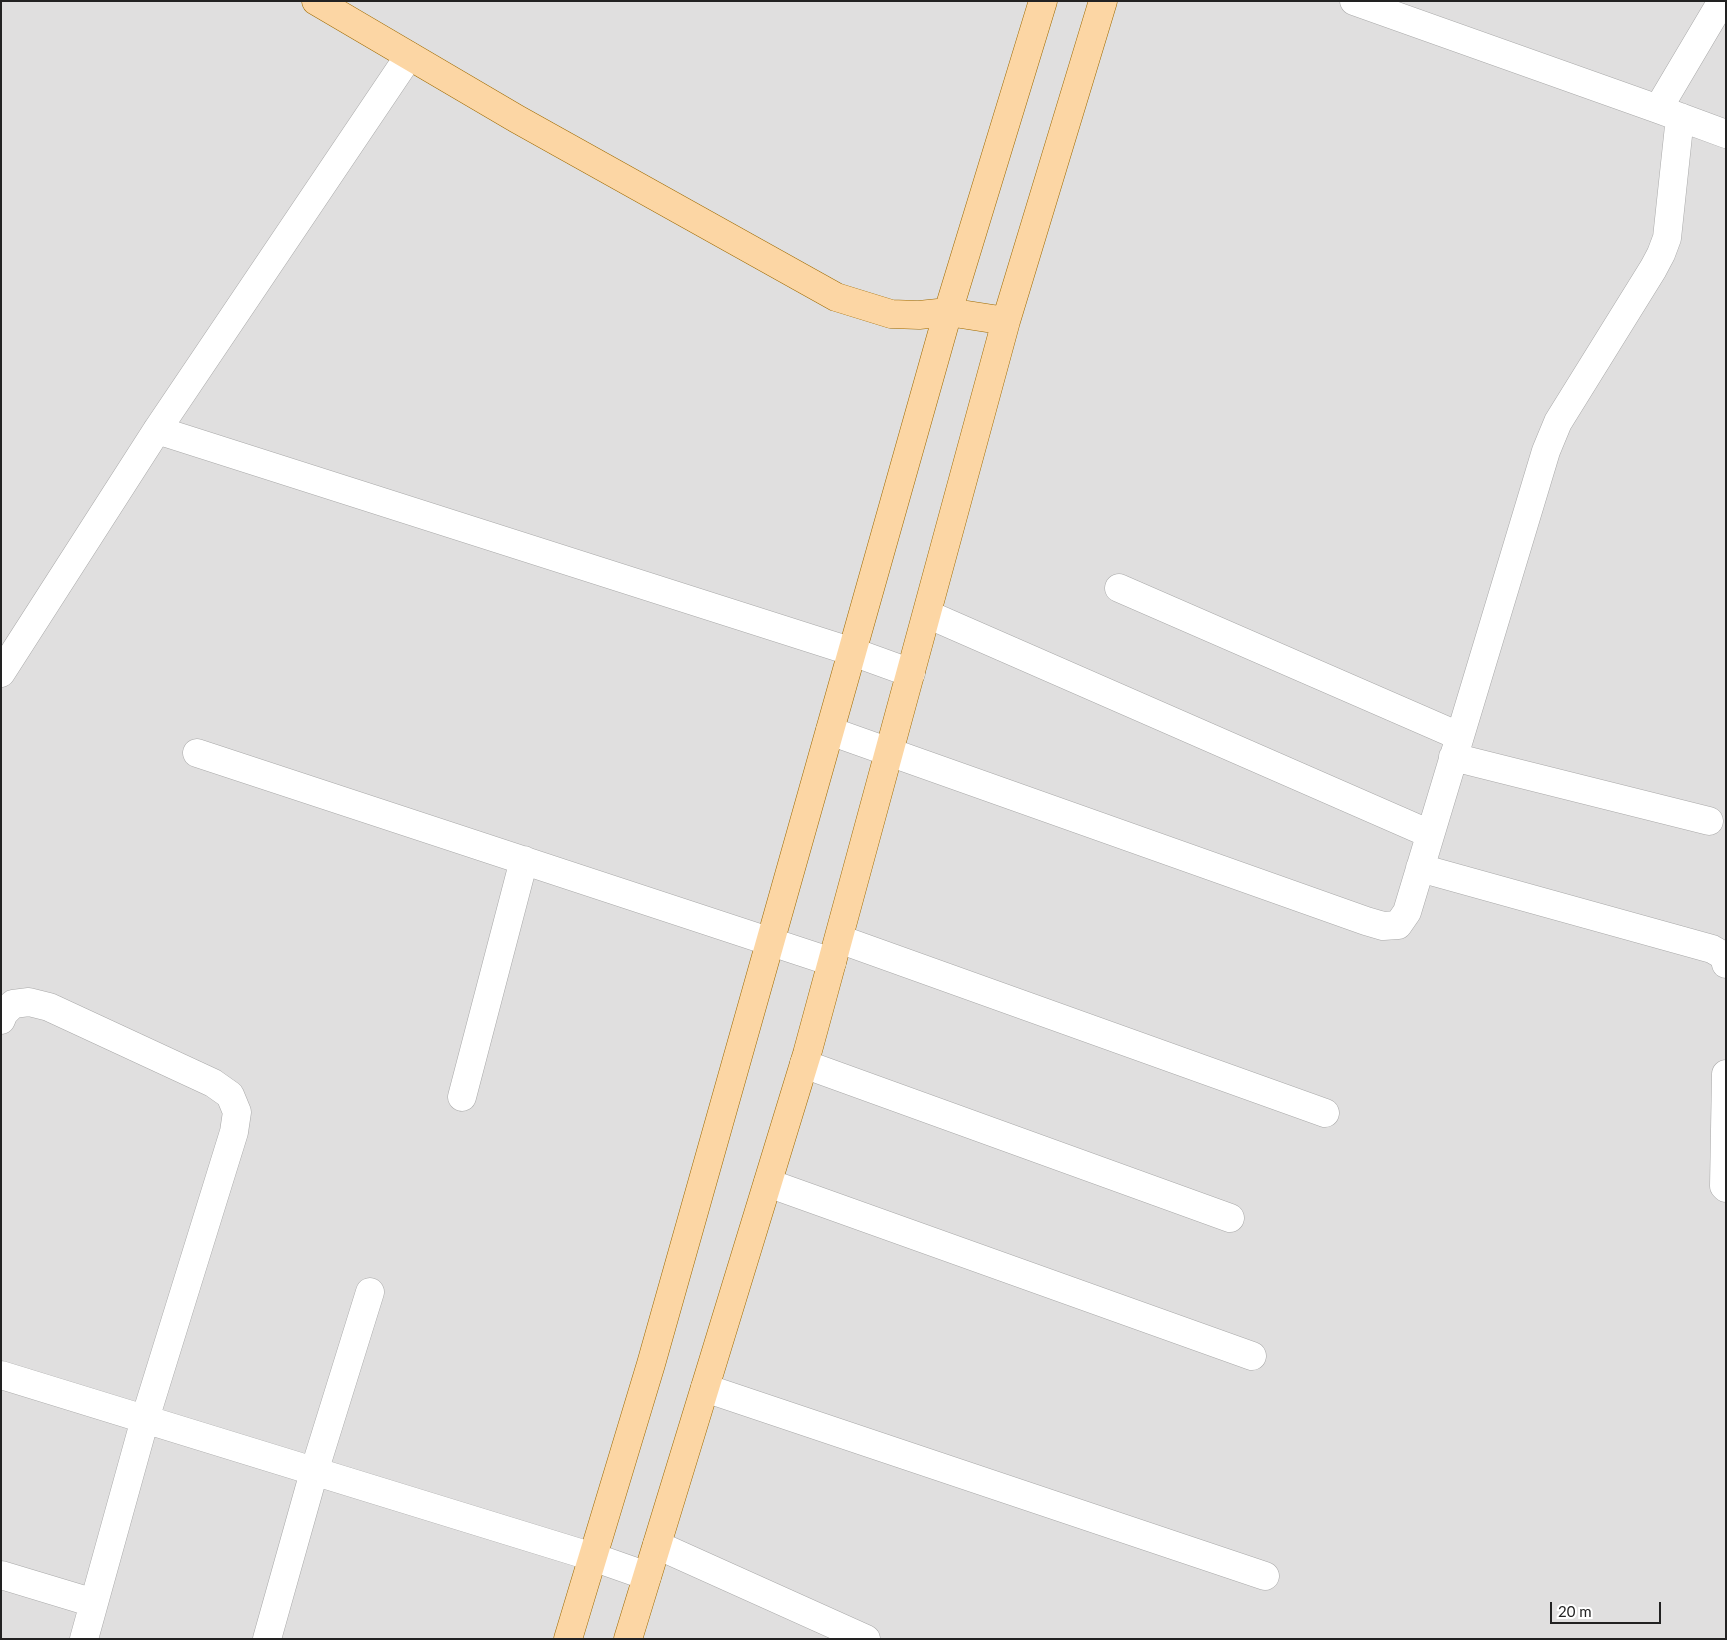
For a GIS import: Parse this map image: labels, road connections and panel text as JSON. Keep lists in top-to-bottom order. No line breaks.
{"scale_bar":"20 m"}
